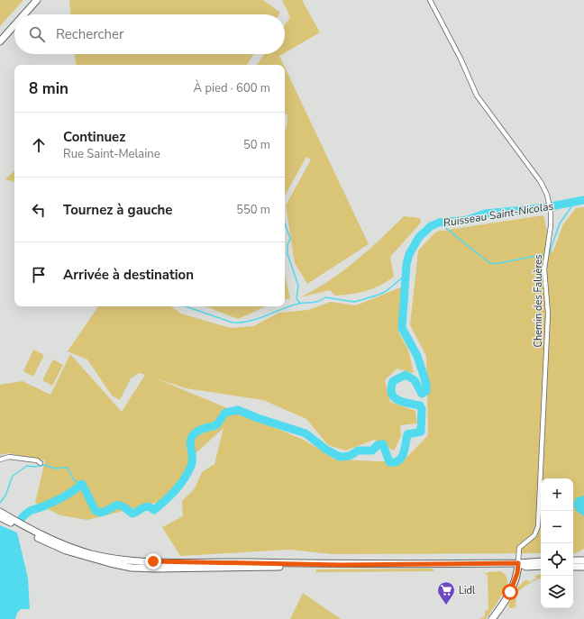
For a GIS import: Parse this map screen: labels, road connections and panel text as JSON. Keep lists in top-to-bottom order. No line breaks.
{"streets":{"street":["Chemin des Faluères"]},"water":["Ruisseau Saint-Nicolas"],"places":{"supermarket":["Lidl"]},"page":{"search":"Rechercher","heading":["8 min","À pied · 600 m"],"list":[["Continuez","Rue Saint-Melaine","50 m"],["Tournez à gauche","550 m"],"Arrivée à destination"],"map_buttons":["+","−"]}}
